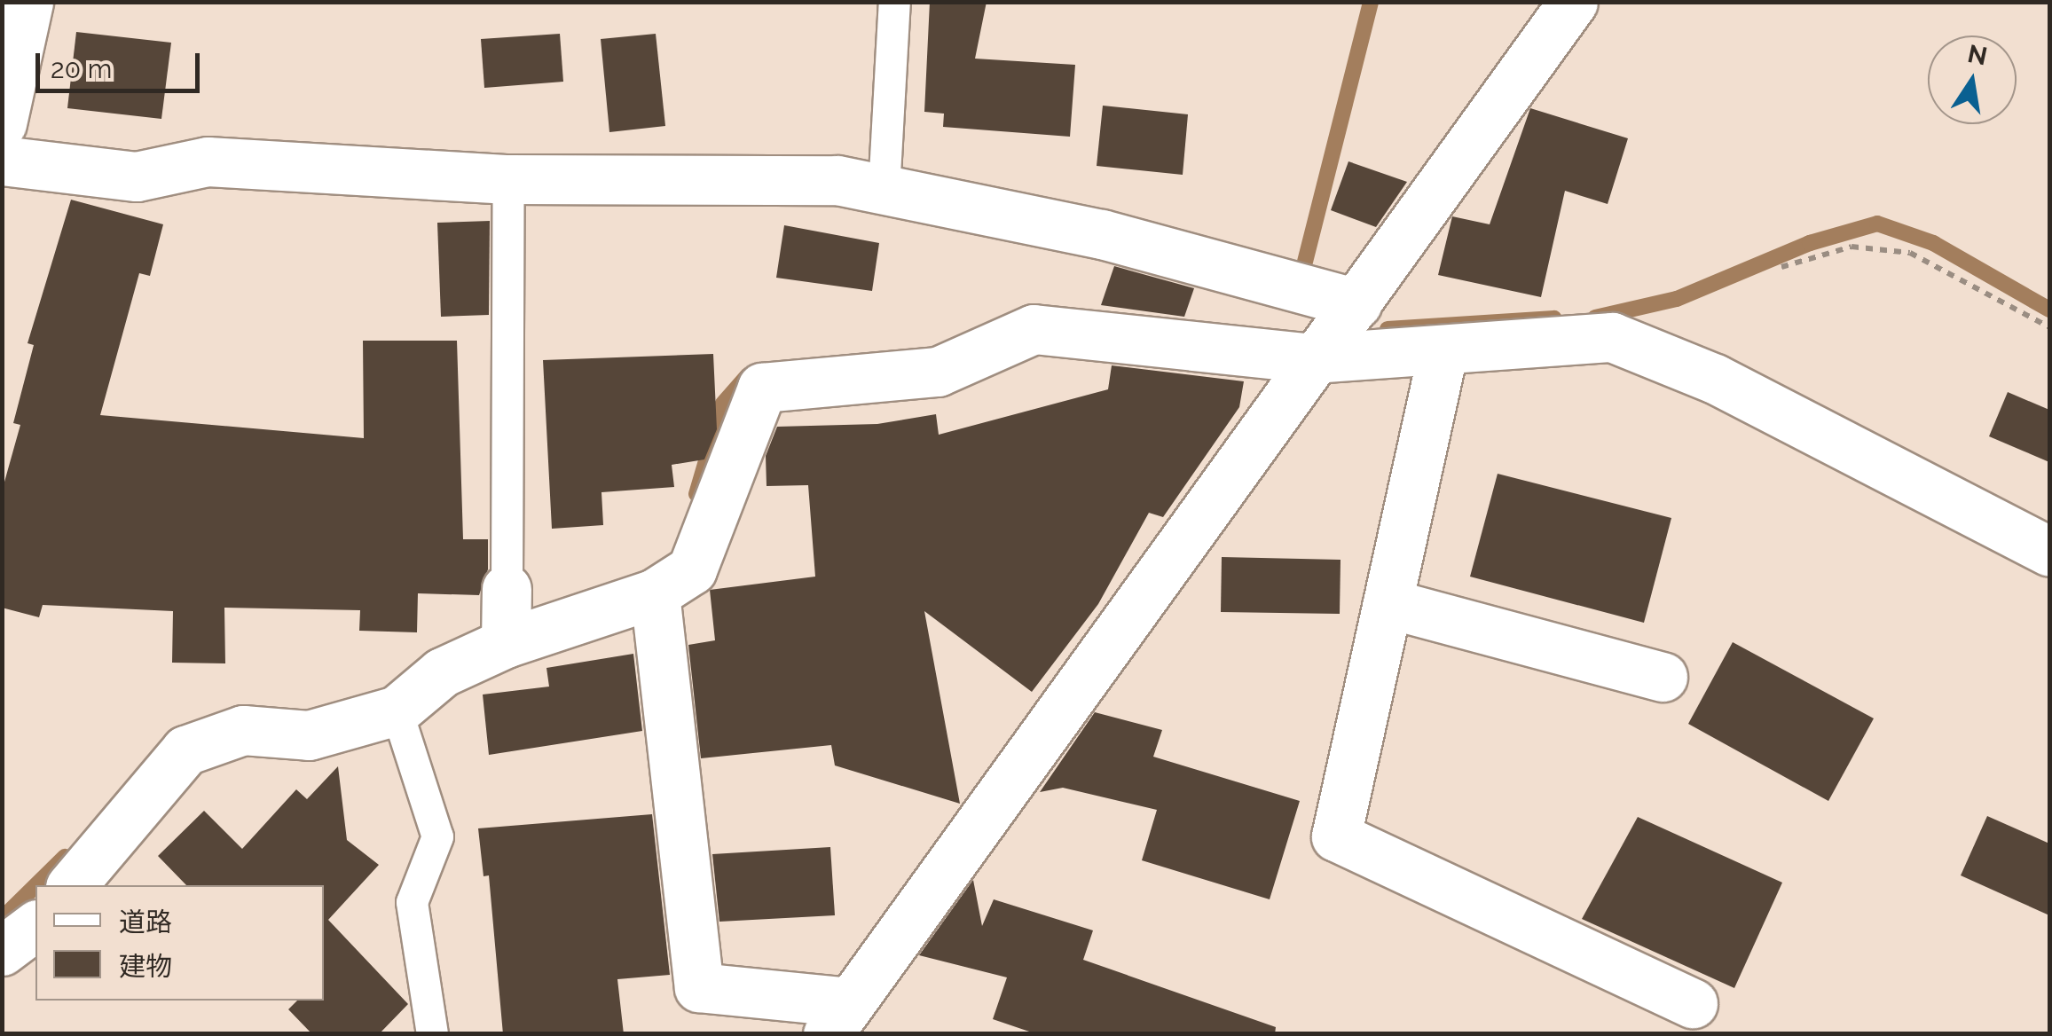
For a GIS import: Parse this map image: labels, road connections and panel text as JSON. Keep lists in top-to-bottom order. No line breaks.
{"legend":["道路","建物"],"scale_bar":"20 m","north":"top"}
